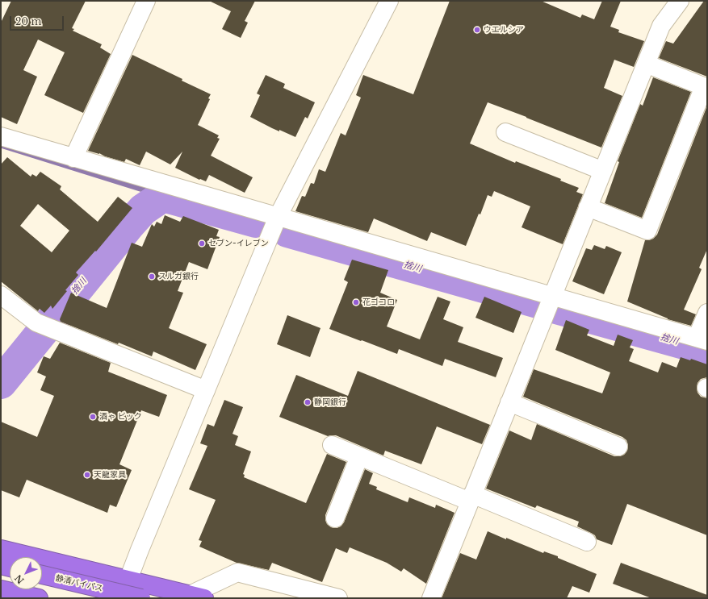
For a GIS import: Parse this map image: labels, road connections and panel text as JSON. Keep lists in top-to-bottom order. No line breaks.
{"streets":{"highway":["静清バイパス"]},"water":["捨川"],"places":["ウエルシア","セブン-イレブン","スルガ銀行","花ゴコロ","静岡銀行","酒ゃ ビック","天龍家具"],"scale_bar":"20 m","north":"bottom left"}
